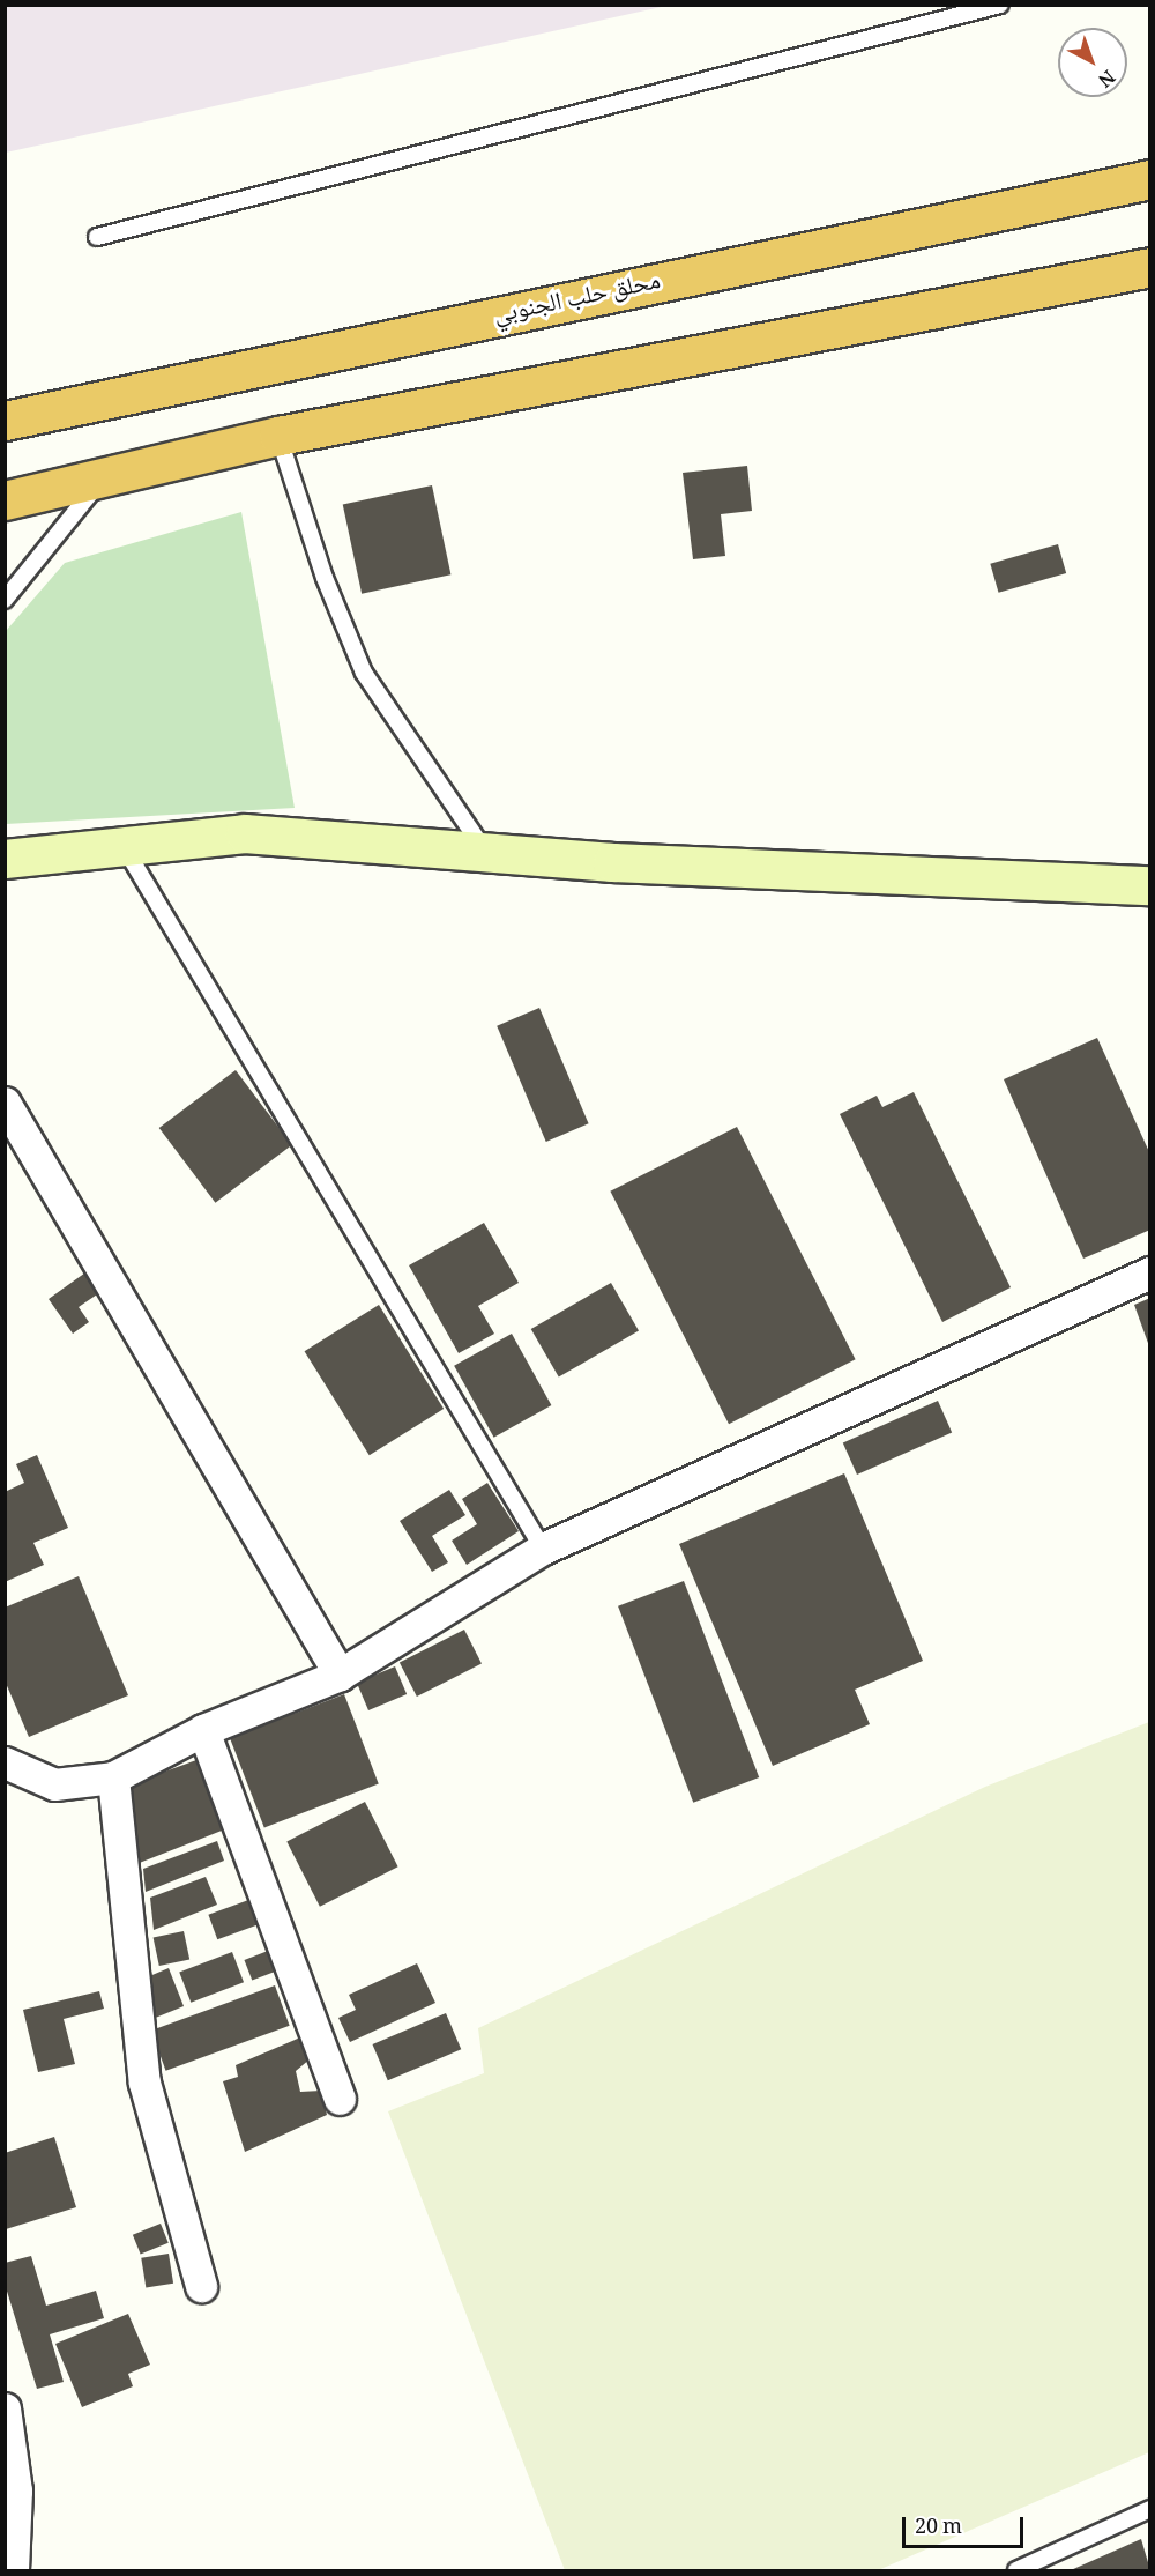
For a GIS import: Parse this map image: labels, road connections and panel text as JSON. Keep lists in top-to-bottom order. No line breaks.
{"streets":{"highway":["محلق حلب الجنوبي"]},"scale_bar":"20 m","north":"bottom right"}
